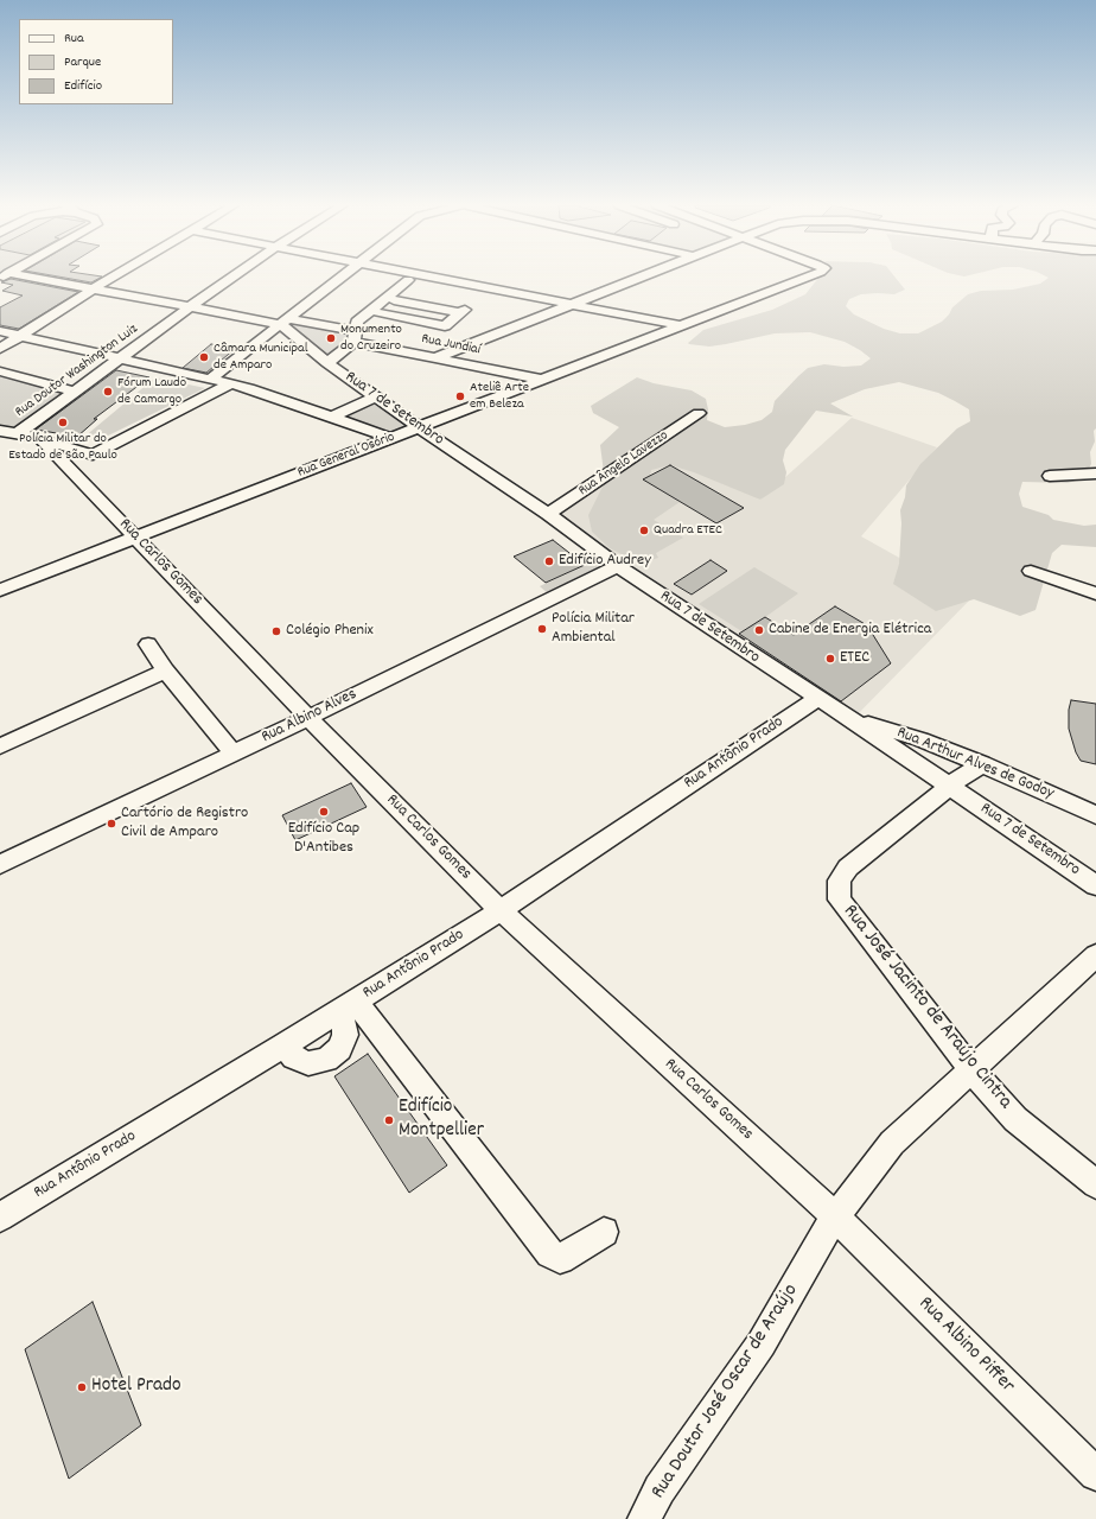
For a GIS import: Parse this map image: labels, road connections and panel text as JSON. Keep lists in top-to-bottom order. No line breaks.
{"streets":{"street":["Rua Jundiaí","Rua Doutor Washington Luiz","Rua 7 de Setembro","Rua General Osório","Rua Ângelo Lavezzo","Rua Carlos Gomes","Rua Albino Alves","Rua Antônio Prado","Rua Arthur Alves de Godoy","Rua José Jacinto de Araújo Cintra","Rua Albino Piffer","Rua Doutor José Oscar de Araújo"]},"crossings":[["Rua Jundiaí","Rua Doutor Washington Luiz"],["Rua Jundiaí","Rua 7 de Setembro"],["Rua Jundiaí","Rua General Osório"],["Rua 7 de Setembro","Rua General Osório"],["Rua 7 de Setembro","Rua Ângelo Lavezzo"],["Rua 7 de Setembro","Rua Albino Alves"],["Rua 7 de Setembro","Rua Antônio Prado"],["Rua 7 de Setembro","Rua Arthur Alves de Godoy"],["Rua 7 de Setembro","Rua José Jacinto de Araújo Cintra"],["Rua General Osório","Rua Carlos Gomes"],["Rua Carlos Gomes","Rua Albino Alves"],["Rua Carlos Gomes","Rua Antônio Prado"],["Rua Carlos Gomes","Rua Albino Piffer"],["Rua Carlos Gomes","Rua Doutor José Oscar de Araújo"],["Rua Arthur Alves de Godoy","Rua José Jacinto de Araújo Cintra"],["Rua José Jacinto de Araújo Cintra","Rua Doutor José Oscar de Araújo"],["Rua Albino Piffer","Rua Doutor José Oscar de Araújo"]],"places":["Monumento do Cruzeiro","Câmara Municipal de Amparo","Fórum Laudo de Camargo","Ateliê Arte em Beleza","Polícia Militar do Estado de São Paulo","Quadra ETEC","Edifício Audrey","Polícia Militar Ambiental","Cabine de Energia Elétrica","Colégio Phenix","ETEC","Edifício Cap D'Antibes","Cartório de Registro Civil de Amparo","Edifício Montpellier","Hotel Prado"],"legend":["Rua","Parque","Edifício"]}
